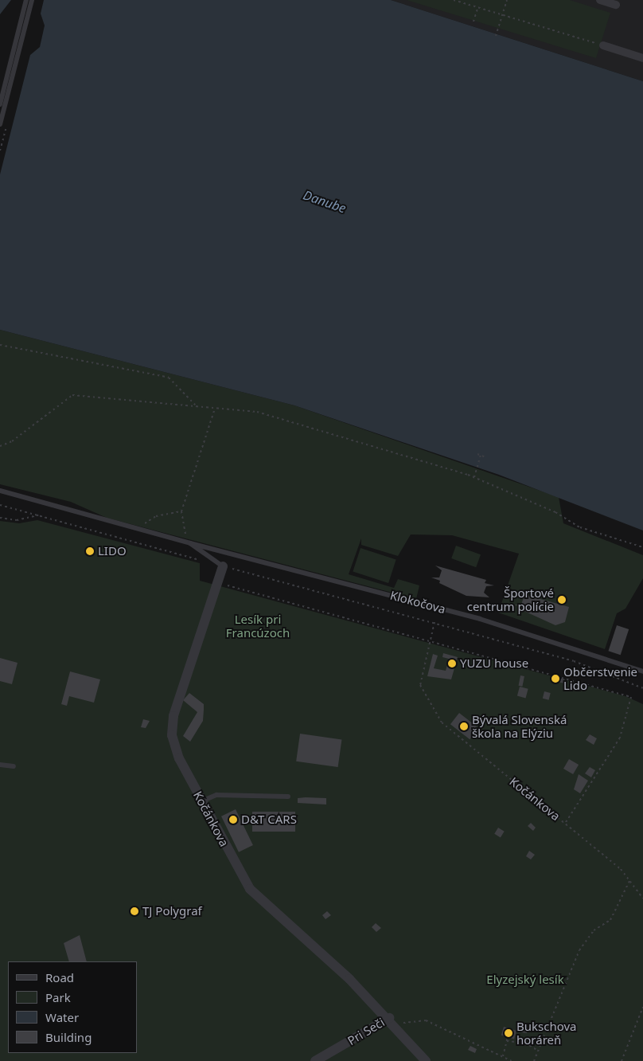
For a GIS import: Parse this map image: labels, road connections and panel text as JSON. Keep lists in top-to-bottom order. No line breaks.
{"streets":{"street":["Kočánkova","Pri Seči"],"lane":["Klokočova"]},"crossings":[["Klokočova","Kočánkova"],["Kočánkova","Pri Seči"]],"water":["Danube"],"parks":["Lesík pri Francúzoch","Elyzejský lesík"],"places":["LIDO","Športové centrum polície","YUZU house","Občerstvenie Lido","Bývalá Slovenská škola na Elýziu","D&T CARS","TJ Polygraf","Bukschova horáreň"],"legend":["Road","Park","Water","Building"]}
